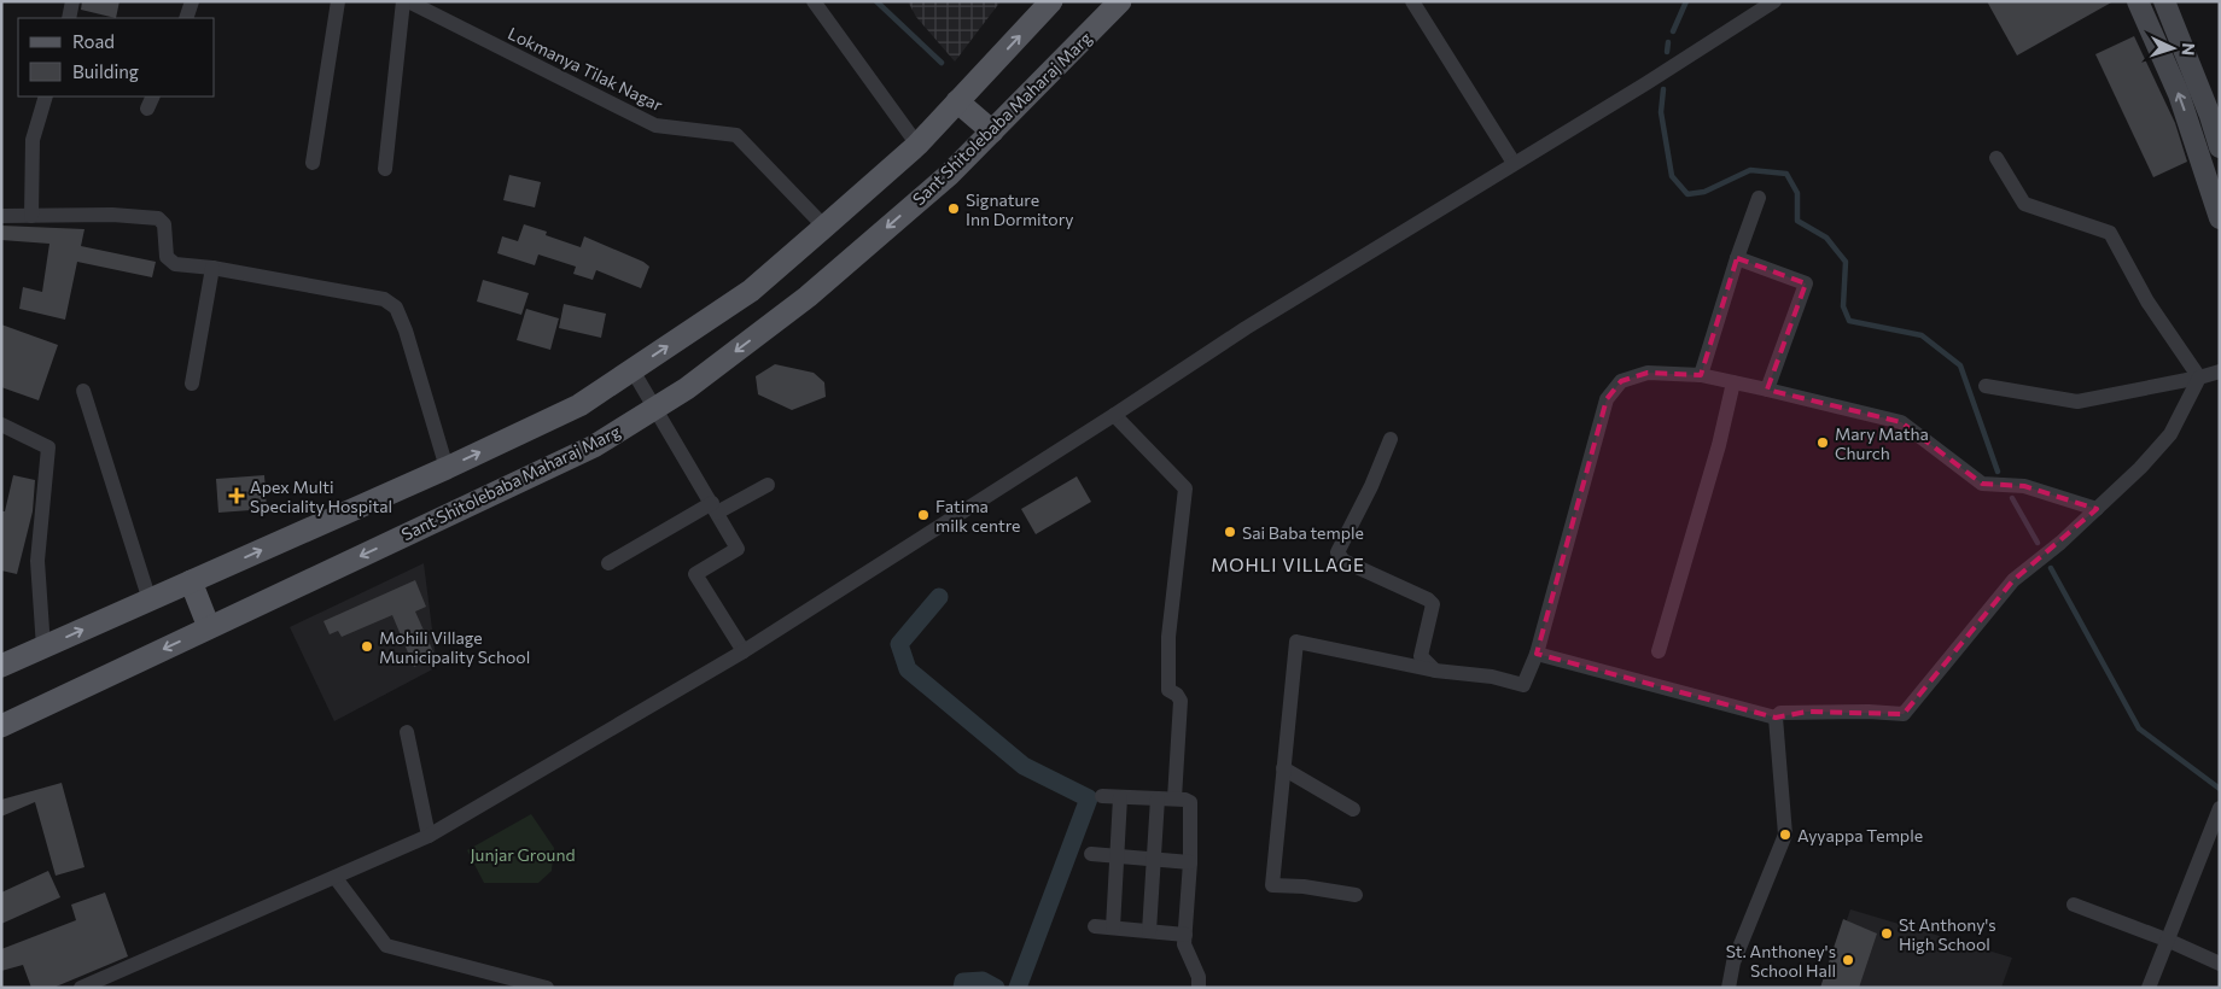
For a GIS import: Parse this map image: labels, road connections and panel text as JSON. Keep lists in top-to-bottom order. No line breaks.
{"streets":{"main road":["Sant Shitolebaba Maharaj Marg"],"street":["Lokmanya Tilak Nagar"]},"districts":["MOHLI VILLAGE"],"parks":["Junjar Ground"],"places":{"other":["Signature Inn Dormitory","Mary Matha Church","Fatima milk centre","Sai Baba temple","Mohili Village Municipality School","Ayyappa Temple","St Anthony's High School","St. Anthoney's School Hall"],"health":["Apex Multi Speciality Hospital"]},"legend":["Road","Building"],"north":"right"}
